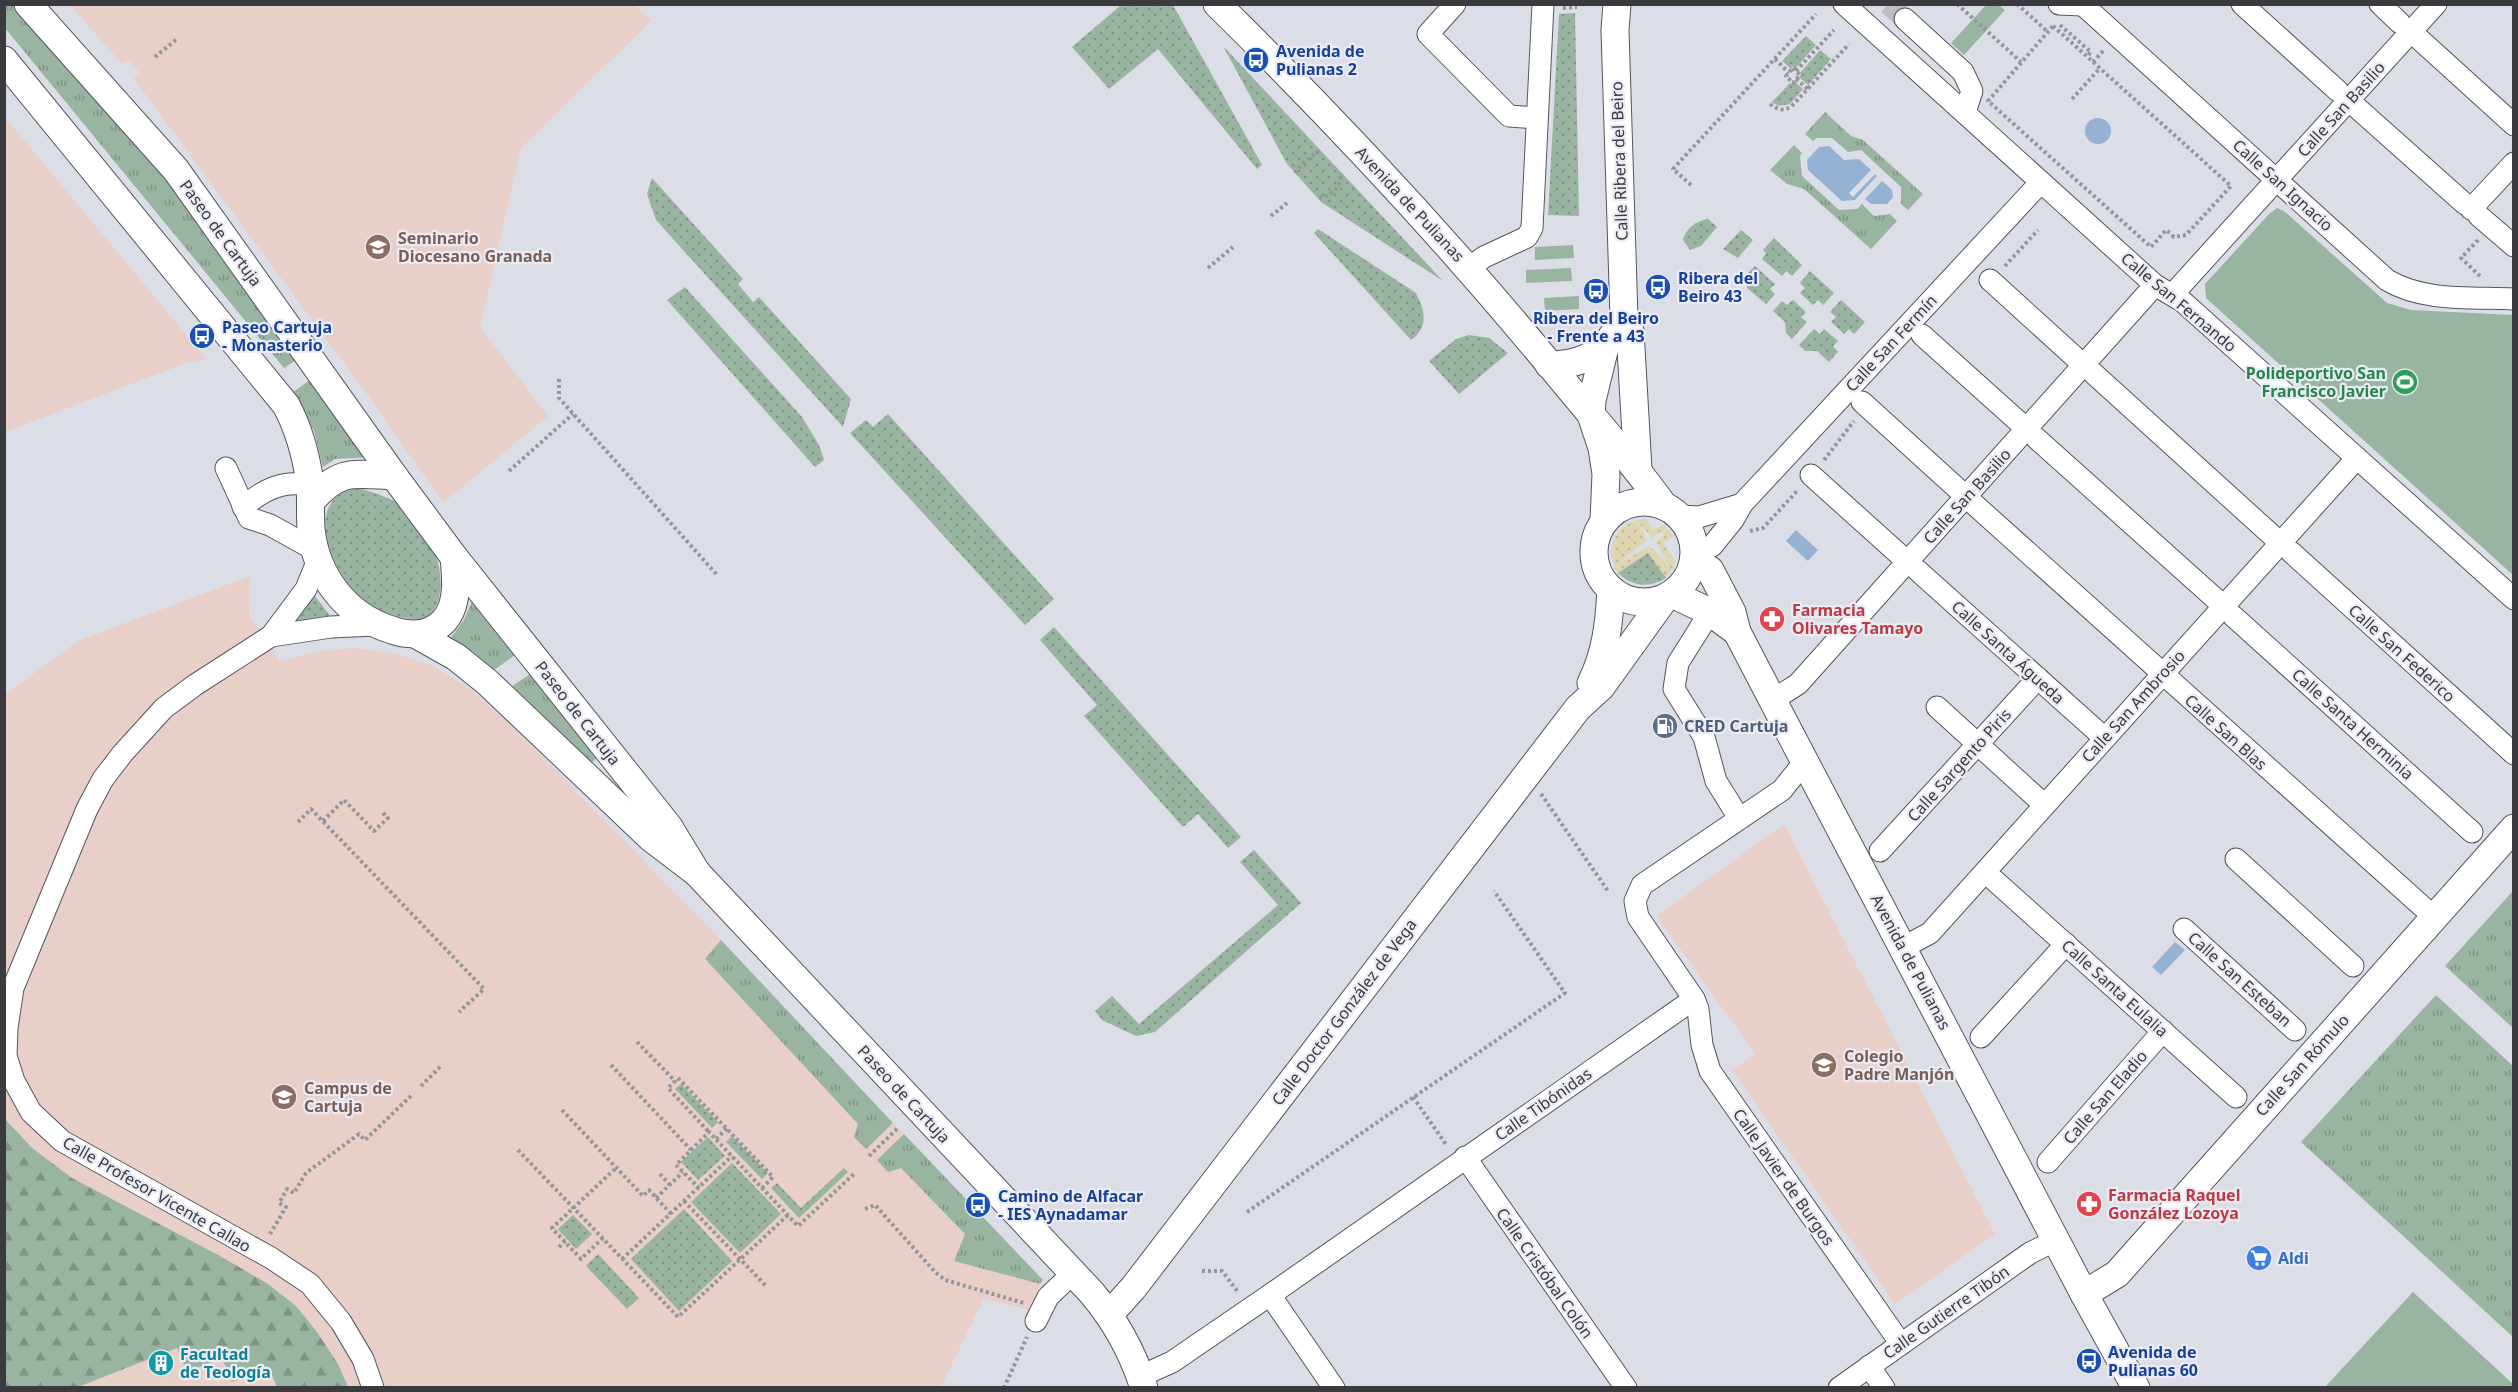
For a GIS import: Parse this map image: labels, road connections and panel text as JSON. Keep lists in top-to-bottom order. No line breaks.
{"streets":{"main road":["Calle Ribera del Beiro","Avenida de Pulianas","Paseo de Cartuja","Calle Doctor González de Vega","Calle San Rómulo"],"street":["Calle San Basilio","Calle San Ignacio","Calle San Fernando","Calle San Fermín","Calle Santa Águeda","Calle San Federico","Calle San Ambrosio","Calle Santa Herminia","Calle San Blas","Calle Sargento Piris","Calle San Esteban","Calle Santa Eulalia","Calle San Eladio","Calle Tibónidas","Calle Javier de Burgos","Calle Profesor Vicente Callao","Calle Cristóbal Colón","Calle Gutierre Tibón"]},"crossings":[["Calle San Basilio","Calle San Ignacio"],["Calle San Basilio","Avenida de Pulianas"],["Calle San Basilio","Calle San Fernando"],["Calle San Basilio","Calle San Blas"],["Calle Ribera del Beiro","Avenida de Pulianas"],["Avenida de Pulianas","Calle San Fermín"],["Avenida de Pulianas","Calle San Ambrosio"],["Avenida de Pulianas","Calle Doctor González de Vega"],["Avenida de Pulianas","Calle San Rómulo"],["Avenida de Pulianas","Calle Gutierre Tibón"],["Paseo de Cartuja","Calle Doctor González de Vega"],["Paseo de Cartuja","Calle Tibónidas"],["Paseo de Cartuja","Calle Profesor Vicente Callao"],["Calle San Fernando","Calle San Fermín"],["Calle San Fernando","Calle San Ambrosio"],["Calle San Fermín","Calle Doctor González de Vega"],["Calle Santa Águeda","Calle Sargento Piris"],["Calle San Ambrosio","Calle San Blas"],["Calle San Blas","Calle San Rómulo"],["Calle Santa Eulalia","Calle San Eladio"],["Calle Tibónidas","Calle Javier de Burgos"],["Calle Tibónidas","Calle Cristóbal Colón"],["Calle Javier de Burgos","Calle Gutierre Tibón"]],"places":{"bus stop":["Avenida de Pulianas 2","Ribera del Beiro 43","Ribera del Beiro - Frente a 43","Paseo Cartuja - Monasterio","Camino de Alfacar - IES Aynadamar","Avenida de Pulianas 60"],"school or university":["Seminario Diocesano Granada","Colegio Padre Manjón","Campus de Cartuja"],"sports":["Polideportivo San Francisco Javier"],"pharmacy":["Farmacia Olivares Tamayo","Farmacia Raquel González Lozoya"],"fuel station":["CRED Cartuja"],"supermarket":["Aldi"],"building":["Facultad de Teología"]}}
